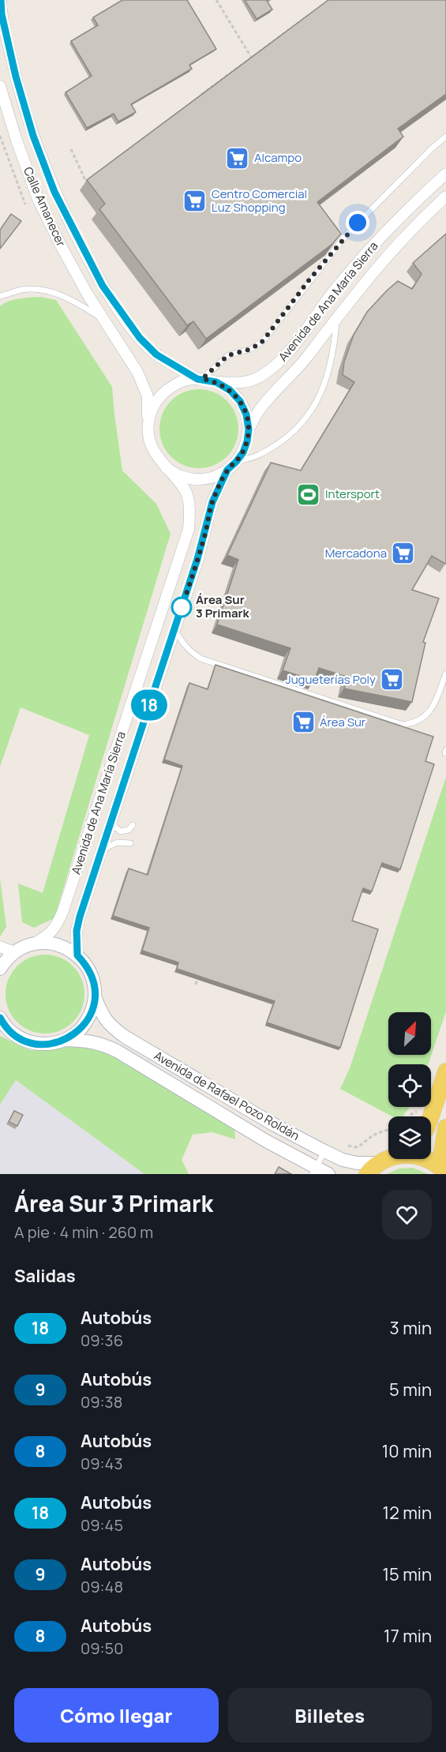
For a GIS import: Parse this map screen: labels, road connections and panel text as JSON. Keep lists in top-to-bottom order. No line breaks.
{"streets":{"street":["Calle Amanecer","Avenida de Ana María Sierra","Avenida de Rafael Pozo Roldán"]},"crossings":[["Calle Amanecer","Avenida de Ana María Sierra"]],"places":{"supermarket":["Alcampo","Centro Comercial Luz Shopping","Mercadona","Jugueterías Poly","Área Sur"],"sports":["Intersport"],"other":["Área Sur 3 Primark"]},"lines":["bus line 18"],"north":"top right","page":{"on_map":"18","heading":[["Área Sur 3 Primark","A pie · 4 min · 260 m"],"Salidas"],"list":[{"mark":"18","name":"Autobús","note":"09:36","value":"3 min"},{"mark":"9","name":"Autobús","note":"09:38","value":"5 min"},{"mark":"8","name":"Autobús","note":"09:43","value":"10 min"},{"mark":"18","name":"Autobús","note":"09:45","value":"12 min"},{"mark":"9","name":"Autobús","note":"09:48","value":"15 min"},{"mark":"8","name":"Autobús","note":"09:50","value":"17 min"}],"buttons":["Cómo llegar","Billetes"]}}
